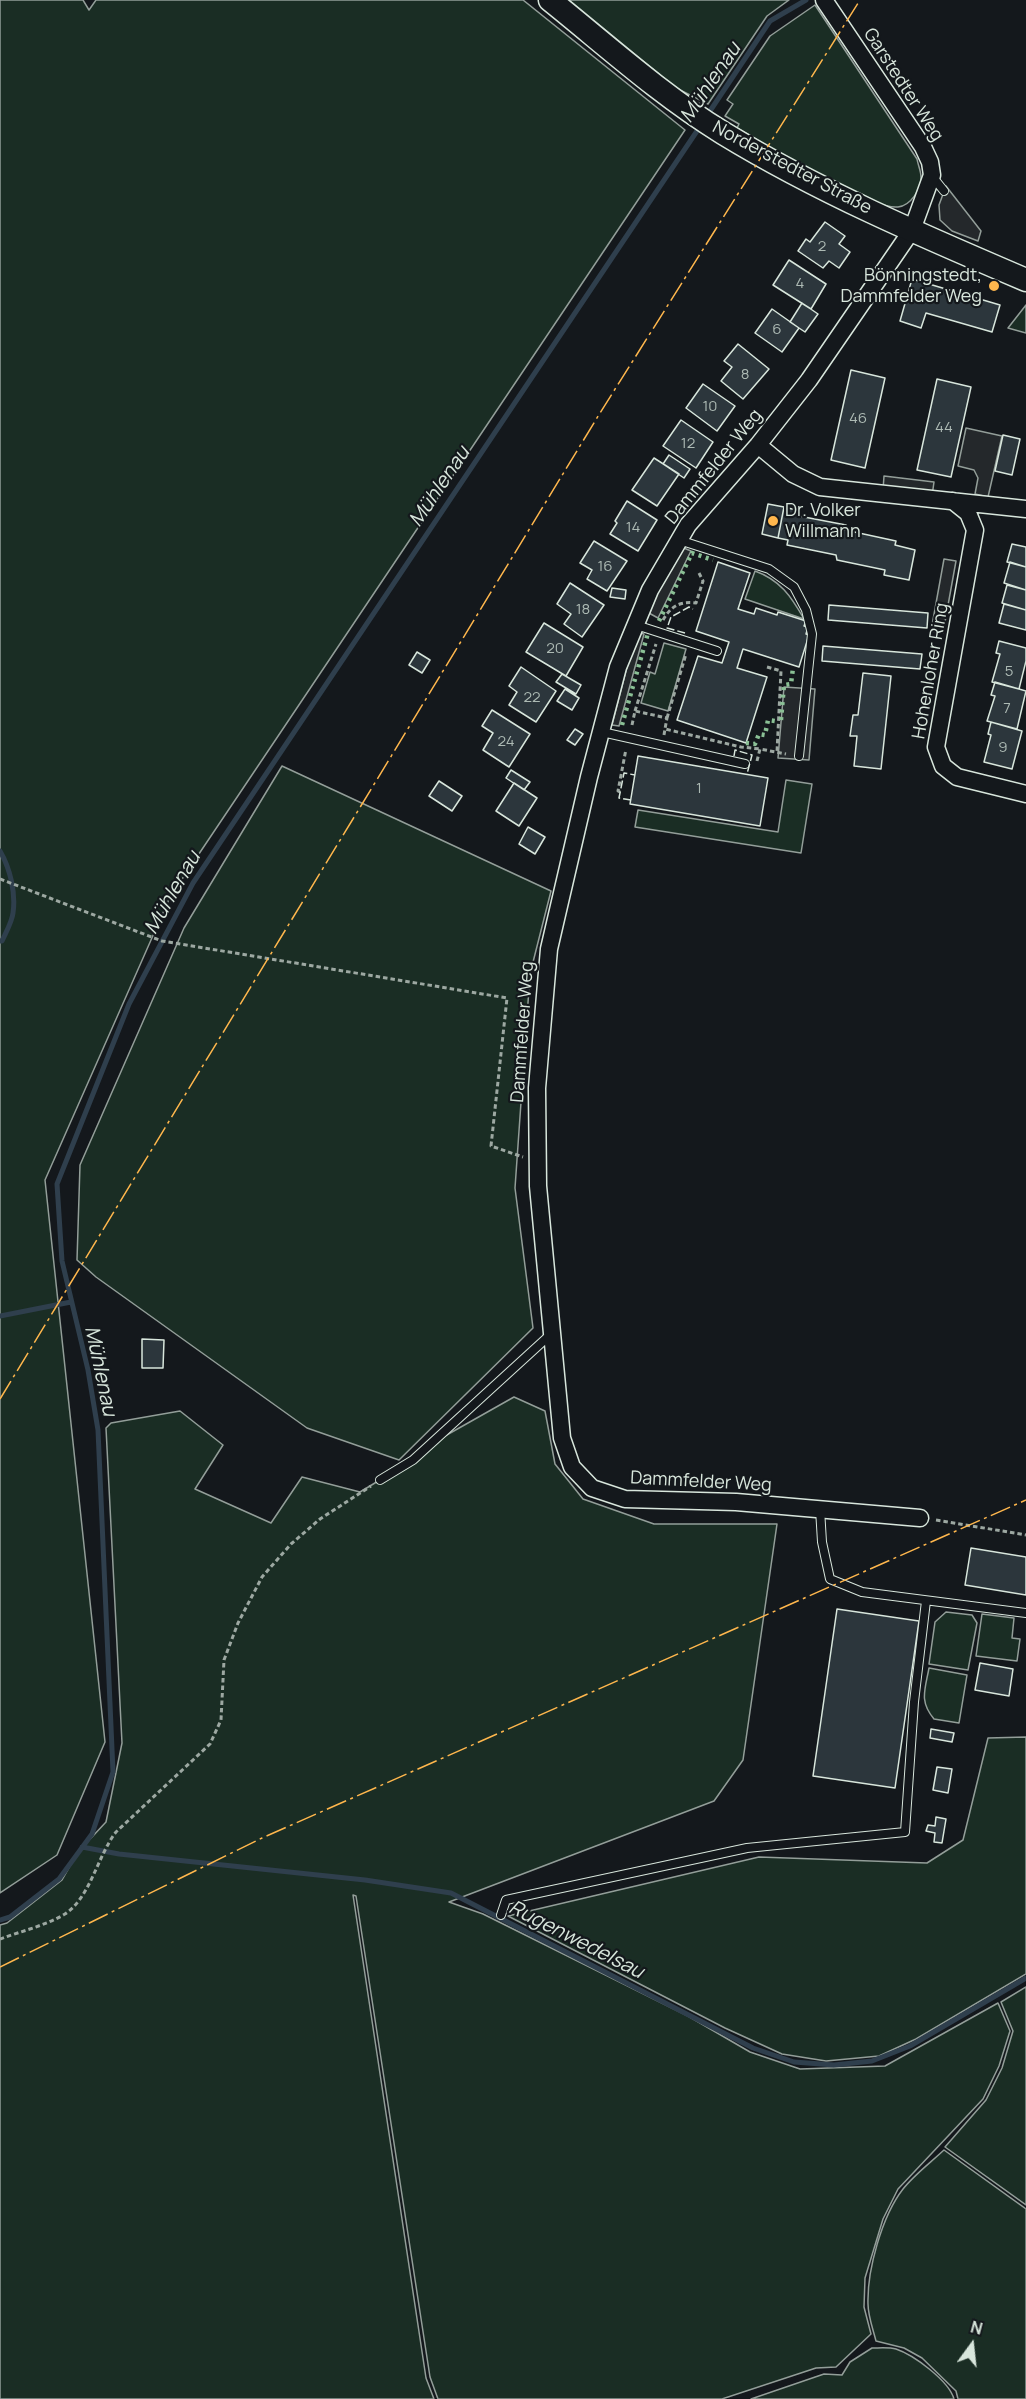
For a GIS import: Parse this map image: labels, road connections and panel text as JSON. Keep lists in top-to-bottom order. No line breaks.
{"streets":{"main road":["Norderstedter Straße"],"street":["Garstedter Weg","Dammfelder Weg","Hohenloher Ring"]},"crossings":[["Norderstedter Straße","Dammfelder Weg"]],"water":["Mühlenau","Rugenwedelsau"],"places":["Bönningstedt, Dammfelder Weg","Dr. Volker Willmann"],"house_numbers":["2","4","6","8","10","46","44","12","14","16","18","20","5","22","7","24","9","1"],"north":"top"}
